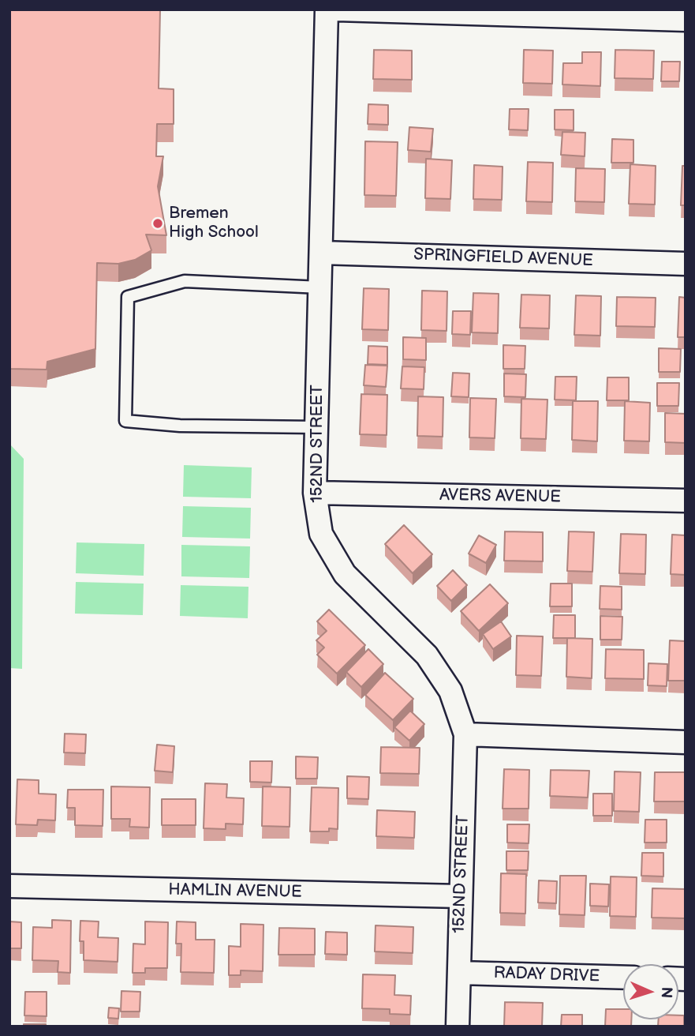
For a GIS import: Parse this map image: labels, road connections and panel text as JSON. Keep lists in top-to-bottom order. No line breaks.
{"streets":{"street":["SPRINGFIELD AVENUE","152ND STREET","AVERS AVENUE","HAMLIN AVENUE","RADAY DRIVE"]},"crossings":[["SPRINGFIELD AVENUE","152ND STREET"],["152ND STREET","AVERS AVENUE"],["152ND STREET","HAMLIN AVENUE"],["152ND STREET","RADAY DRIVE"]],"places":["Bremen High School"],"north":"right"}
